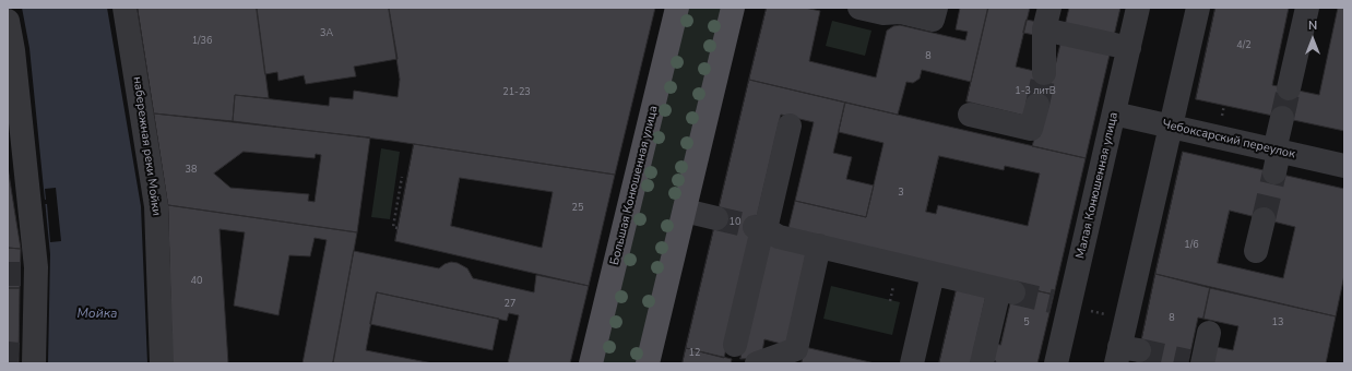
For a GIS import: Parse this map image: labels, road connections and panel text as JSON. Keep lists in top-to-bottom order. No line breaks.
{"streets":{"main road":["Большая Конюшенная улица"],"street":["Чебоксарский переулок","набережная реки Мойки","Малая Конюшенная улица"]},"crossings":[["Чебоксарский переулок","Малая Конюшенная улица"]],"water":["Мойка"],"house_numbers":["3А","1/36","4/2","8","1-3 литВ","21-23","38","3","25","10","1/6","40","27","8","5","13","12"],"north":"top"}
